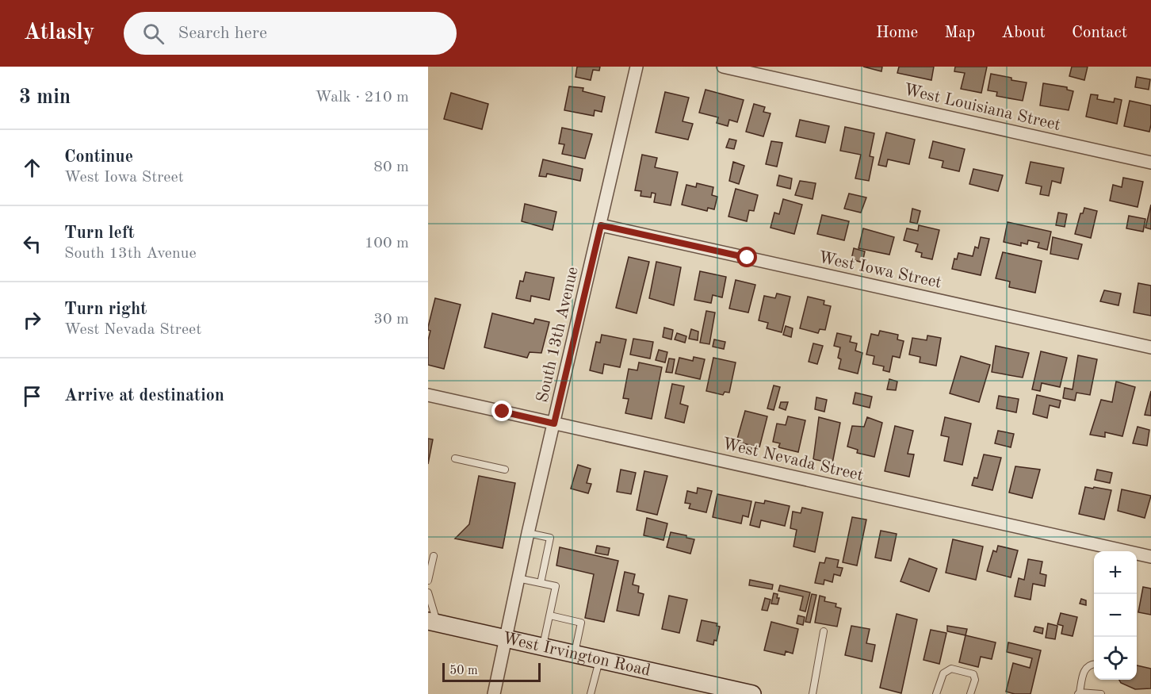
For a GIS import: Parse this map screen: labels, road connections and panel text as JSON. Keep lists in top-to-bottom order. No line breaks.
{"streets":{"main road":["West Irvington Road"],"street":["West Louisiana Street","West Iowa Street","South 13th Avenue","West Nevada Street"]},"crossings":[["West Iowa Street","South 13th Avenue"],["South 13th Avenue","West Nevada Street"],["South 13th Avenue","West Irvington Road"]],"scale_bar":"50 m","page":{"header":"Atlasly","search":"Search here","nav":["Home","Map","About","Contact"],"heading":["3 min","Walk · 210 m"],"list":[["Continue","West Iowa Street","80 m"],["Turn left","South 13th Avenue","100 m"],["Turn right","West Nevada Street","30 m"],"Arrive at destination"],"map_buttons":["+","−"],"scale":"50 m"}}
